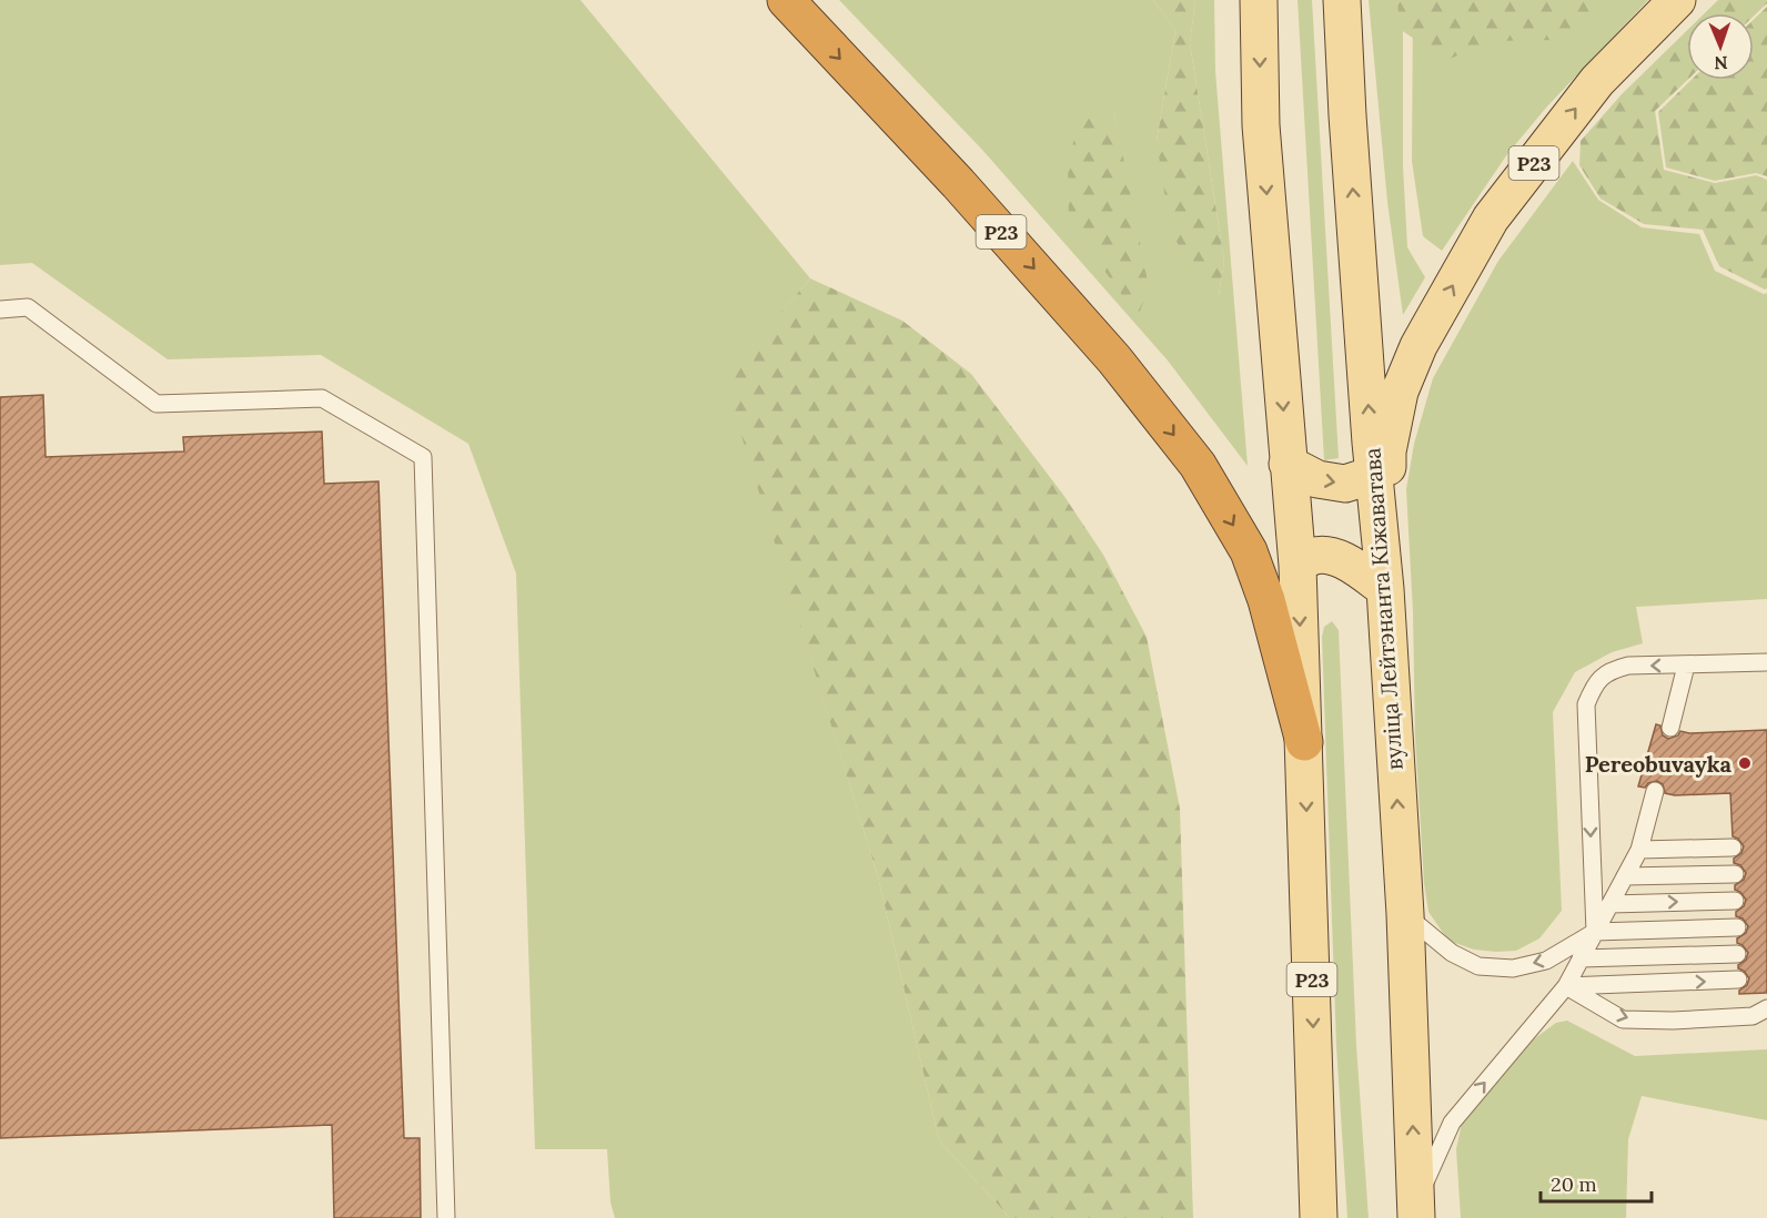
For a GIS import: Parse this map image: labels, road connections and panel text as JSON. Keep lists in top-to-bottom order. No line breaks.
{"streets":{"highway":["Р23"],"main road":["вуліца Лейтэнанта Кіжаватава"]},"crossings":[["Р23","вуліца Лейтэнанта Кіжаватава"]],"places":["Pereobuvayka"],"scale_bar":"20 m","north":"bottom"}
